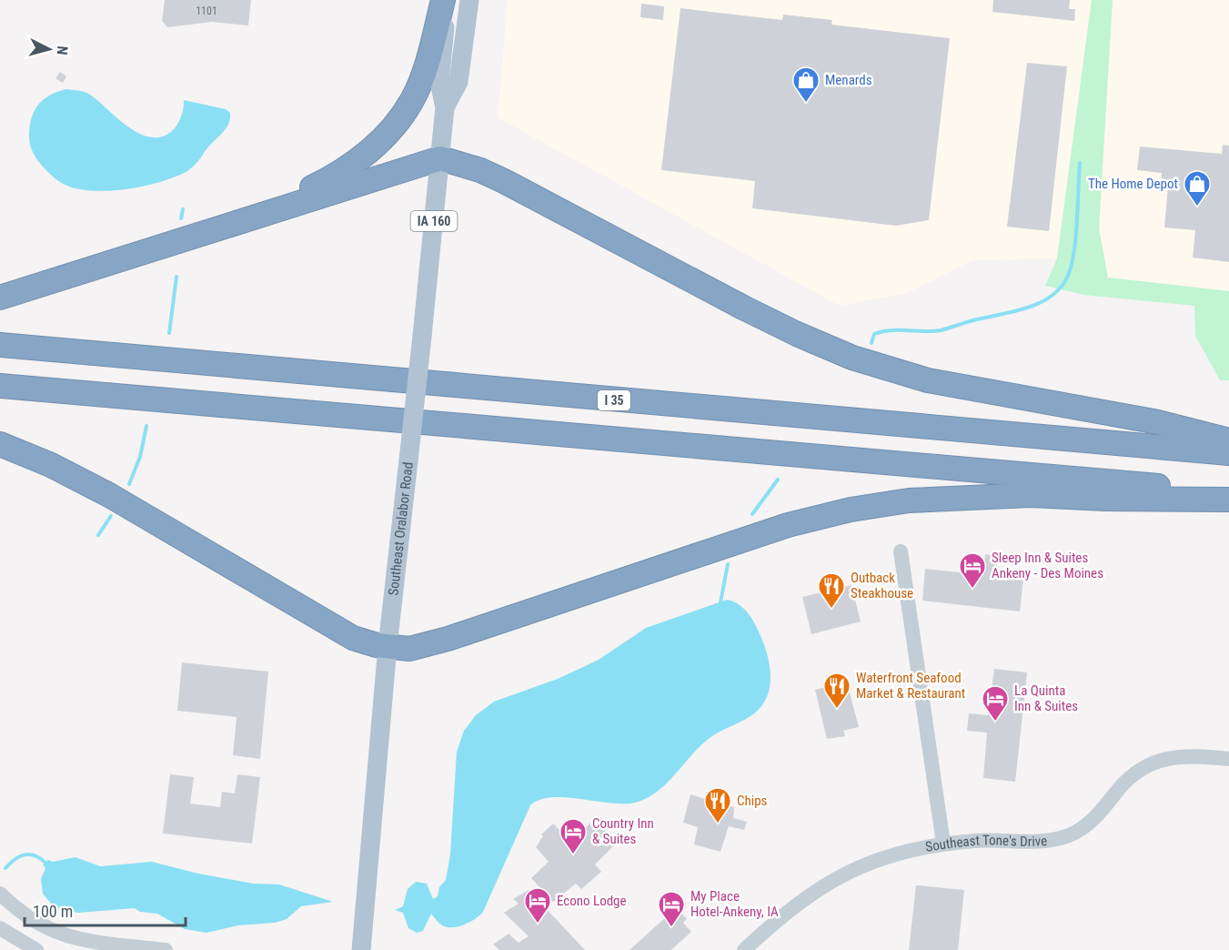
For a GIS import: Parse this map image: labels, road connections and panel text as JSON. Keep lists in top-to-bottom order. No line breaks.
{"streets":{"highway":["I 35"],"main road":["IA 160","Southeast Oralabor Road"],"street":["Southeast Tone's Drive"]},"places":{"shop":["Menards","The Home Depot"],"hotel":["Sleep Inn & Suites Ankeny - Des Moines","La Quinta Inn & Suites","Country Inn & Suites","Econo Lodge","My Place Hotel-Ankeny, IA"],"restaurant":["Outback Steakhouse","Waterfront Seafood Market & Restaurant","Chips"]},"house_numbers":["1101"],"scale_bar":"100 m","north":"right"}
